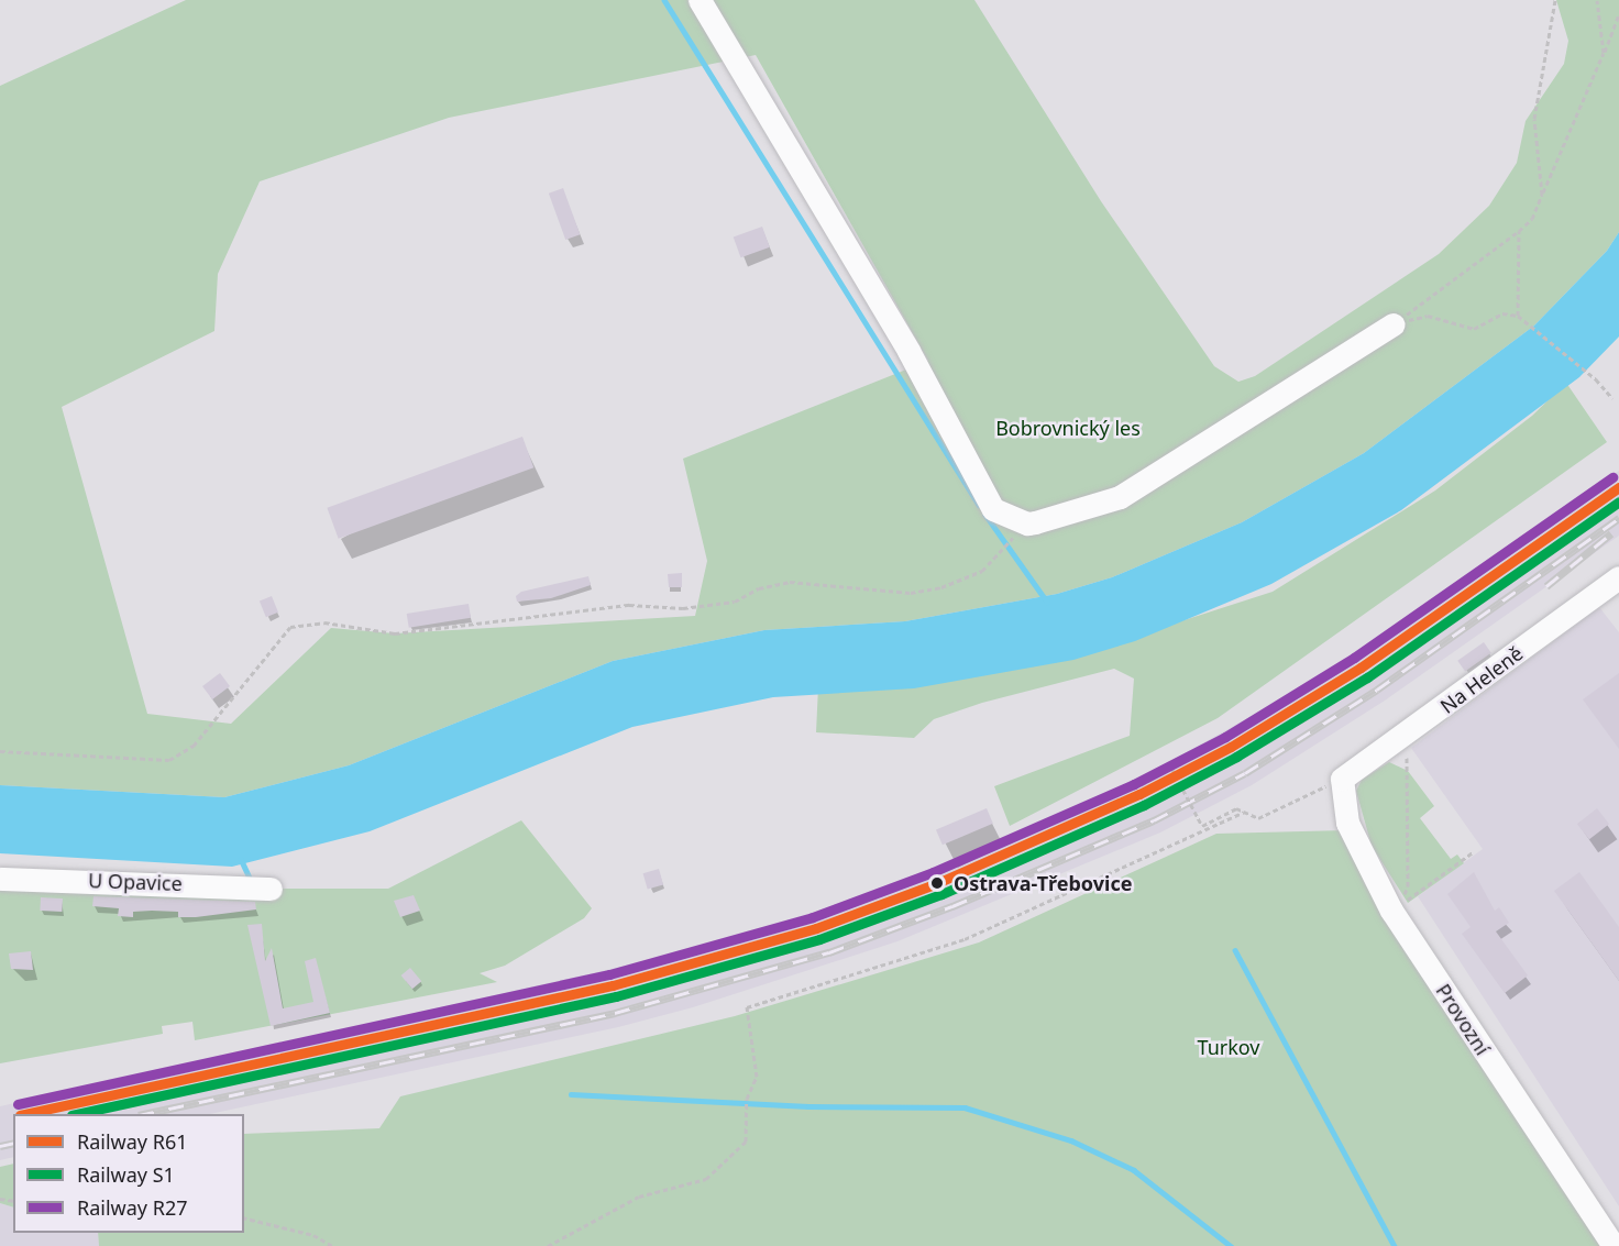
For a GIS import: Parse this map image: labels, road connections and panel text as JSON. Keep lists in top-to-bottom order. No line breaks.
{"streets":{"street":["Na Heleně","U Opavice","Provozní"]},"crossings":[["Na Heleně","Provozní"]],"parks":["Bobrovnický les","Turkov"],"places":["Ostrava-Třebovice"],"lines":["rail line R27","rail line R61","rail line S1"],"legend":["Railway R61","Railway S1","Railway R27"]}
